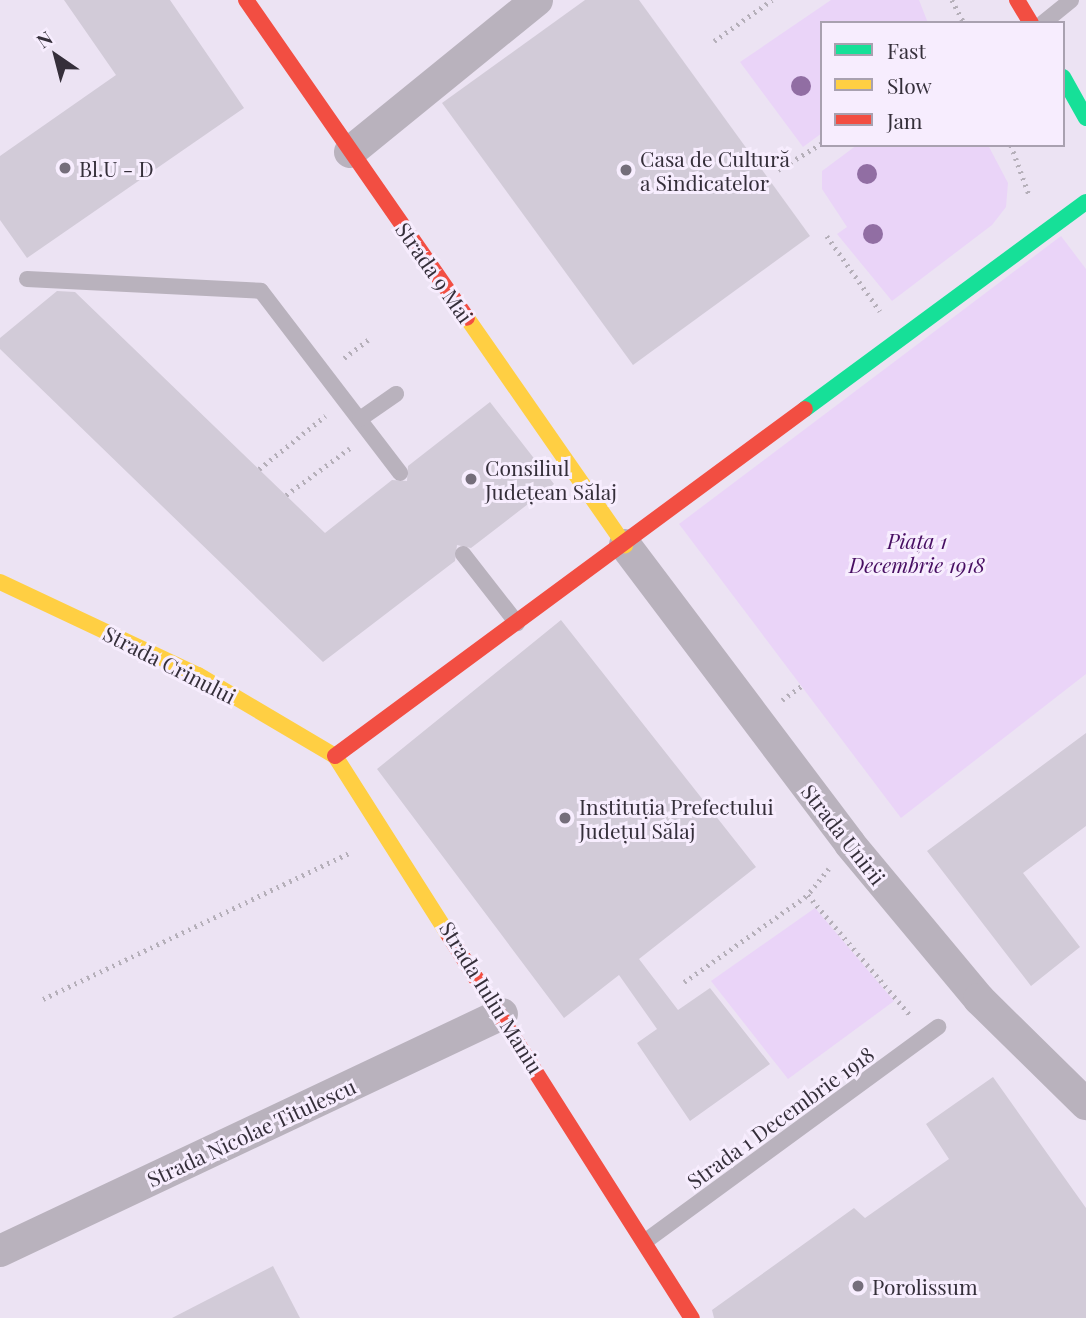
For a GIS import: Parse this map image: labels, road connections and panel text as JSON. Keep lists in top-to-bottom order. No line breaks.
{"streets":{"street":["Strada 9 Mai","Strada Crinului","Strada Unirii","Strada Iuliu Maniu","Strada Nicolae Titulescu"],"lane":["Strada 1 Decembrie 1918"]},"crossings":[["Strada 9 Mai","Strada Unirii"],["Strada Crinului","Strada Iuliu Maniu"],["Strada Iuliu Maniu","Strada 1 Decembrie 1918"],["Strada Iuliu Maniu","Strada Nicolae Titulescu"]],"parks":["Piața 1 Decembrie 1918"],"places":["Bl.U - D","Casa de Cultură a Sindicatelor","Consiliul Județean Sălaj","Instituția Prefectului Județul Sălaj","Porolissum"],"legend":["Fast","Slow","Jam"],"north":"top left"}
